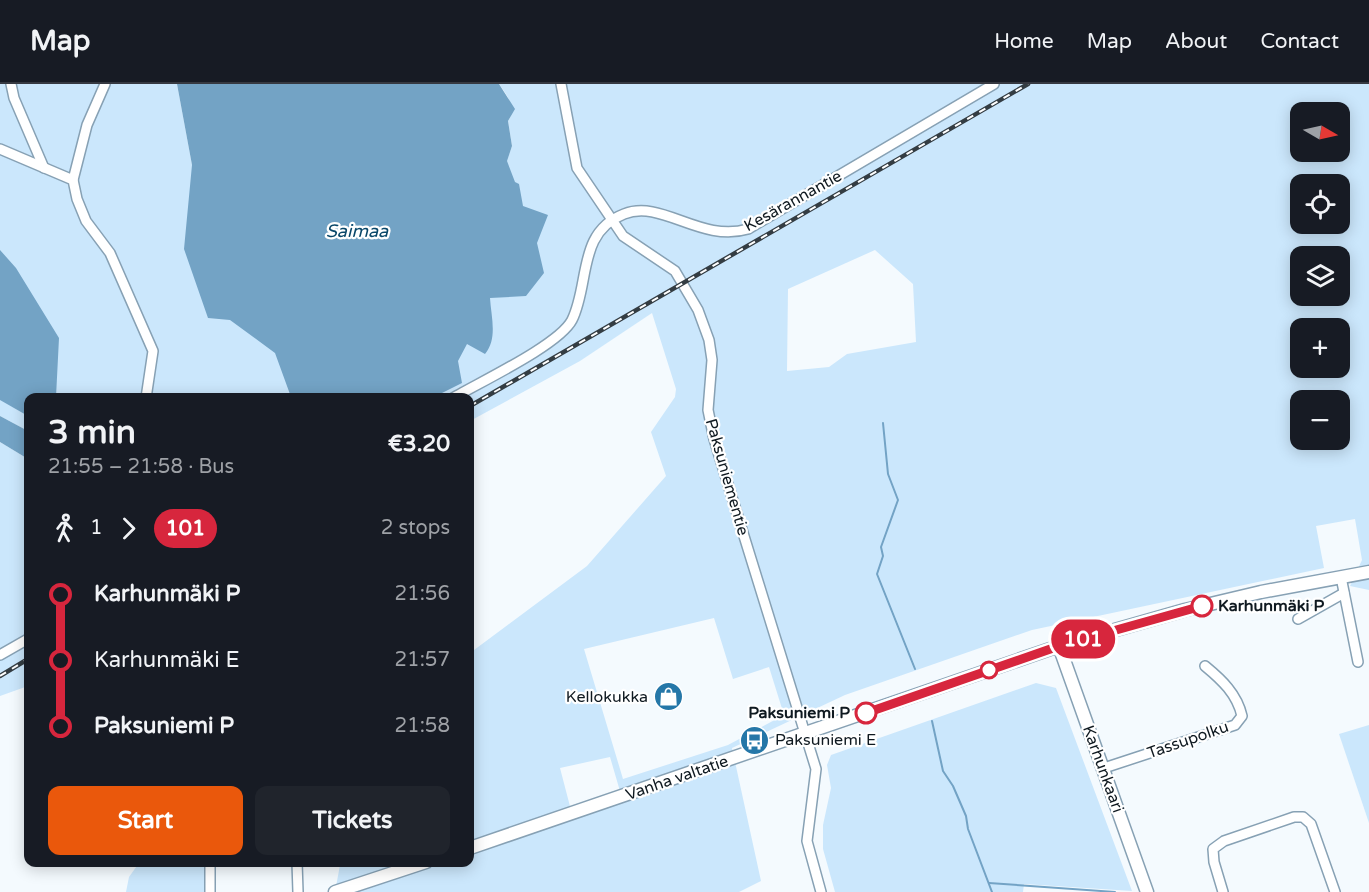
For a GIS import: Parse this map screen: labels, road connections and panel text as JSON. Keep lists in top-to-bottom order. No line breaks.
{"streets":{"main road":["Karhunkaari","Vanha valtatie"],"street":["Kesärannantie","Paksuniementie","Tassupolku"]},"crossings":[["Kesärannantie","Paksuniementie"],["Paksuniementie","Vanha valtatie"],["Tassupolku","Karhunkaari"],["Karhunkaari","Vanha valtatie"]],"water":["Saimaa"],"places":{"other":["Karhunmäki P","Paksuniemi P"],"shop":["Kellokukka"],"bus stop":["Paksuniemi E"]},"lines":["bus line 101"],"north":"right","page":{"header":"Map","nav":["Home","Map","About","Contact"],"on_map":"101","map_buttons":["+","−"],"heading":["3 min","21:55 – 21:58 · Bus","€3.20"],"legs":["1","101","2 stops"],"list":[{"name":"Karhunmäki P","value":"21:56"},{"name":"Karhunmäki E","value":"21:57"},{"name":"Paksuniemi P","value":"21:58"}],"buttons":["Start","Tickets"]}}
